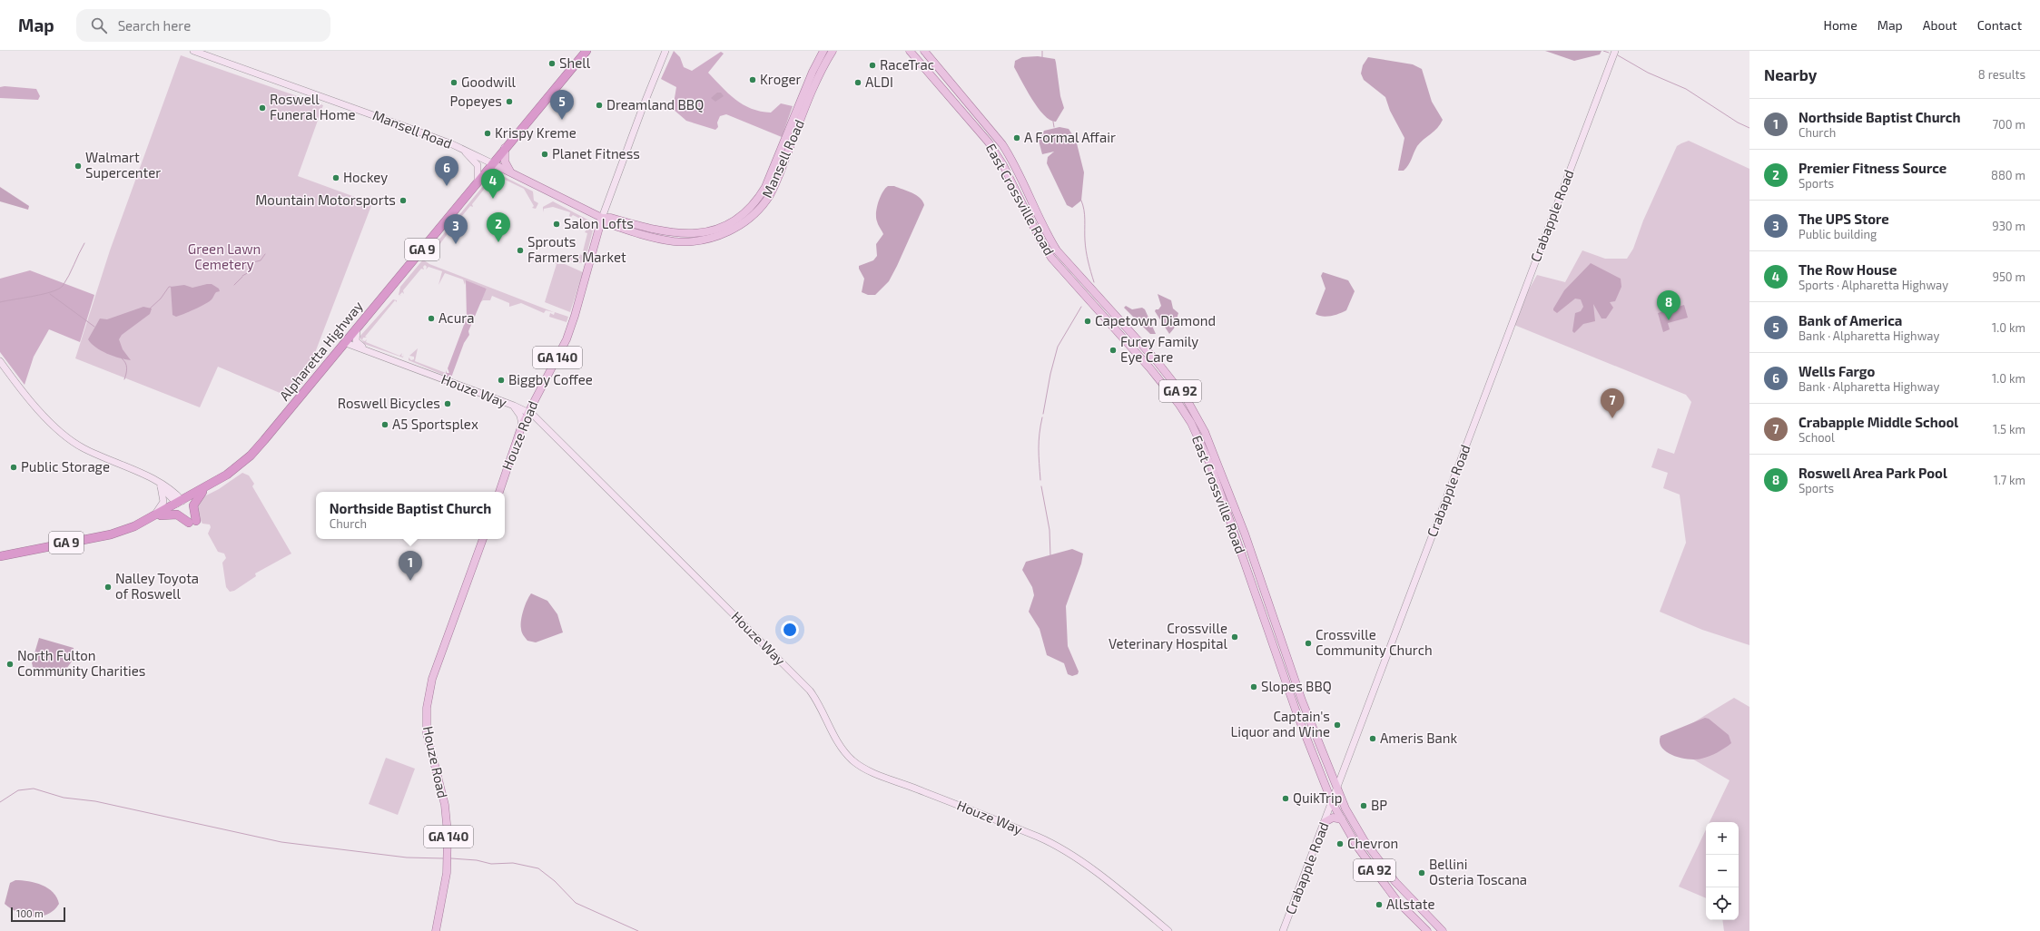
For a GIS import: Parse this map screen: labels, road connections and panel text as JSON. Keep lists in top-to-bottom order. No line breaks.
{"streets":{"highway":["GA 9","Alpharetta Highway"],"main road":["Mansell Road","East Crossville Road","GA 140","GA 92","Houze Road"],"street":["Crabapple Road","Houze Way"]},"crossings":[["Mansell Road","Alpharetta Highway"],["Mansell Road","Houze Road"],["East Crossville Road","Crabapple Road"],["East Crossville Road","GA 92"],["Crabapple Road","GA 92"],["Alpharetta Highway","Houze Way"],["Houze Way","Houze Road"]],"parks":["Green Lawn Cemetery"],"places":["Shell","RaceTrac","Kroger","Goodwill","ALDI","Popeyes","Dreamland BBQ","Roswell Funeral Home","Krispy Kreme","A Formal Affair","Planet Fitness","Walmart Supercenter","Hockey","Mountain Motorsports","Salon Lofts","Sprouts Farmers Market","Acura","Capetown Diamond","Furey Family Eye Care","Biggby Coffee","Roswell Bicycles","A5 Sportsplex","Public Storage","Nalley Toyota of Roswell","Crossville Veterinary Hospital","Crossville Community Church","North Fulton Community Charities","Slopes BBQ","Captain's Liquor and Wine","Ameris Bank","QuikTrip","BP","Chevron","Bellini Osteria Toscana","Allstate"],"scale_bar":"100 m","page":{"header":"Map","search":"Search here","nav":["Home","Map","About","Contact"],"heading":["Nearby","8 results"],"pins":["5","6","4","2","3","8","7","1"],"list":[{"mark":"1","name":"Northside Baptist Church","note":"Church","value":"700 m"},{"mark":"2","name":"Premier Fitness Source","note":"Sports","value":"880 m"},{"mark":"3","name":"The UPS Store","note":"Public building","value":"930 m"},{"mark":"4","name":"The Row House","note":"Sports · Alpharetta Highway","value":"950 m"},{"mark":"5","name":"Bank of America","note":"Bank · Alpharetta Highway","value":"1.0 km"},{"mark":"6","name":"Wells Fargo","note":"Bank · Alpharetta Highway","value":"1.0 km"},{"mark":"7","name":"Crabapple Middle School","note":"School","value":"1.5 km"},{"mark":"8","name":"Roswell Area Park Pool","note":"Sports","value":"1.7 km"}],"popup":["Northside Baptist Church","Church"],"map_buttons":["+","−"],"scale":"100 m"}}
